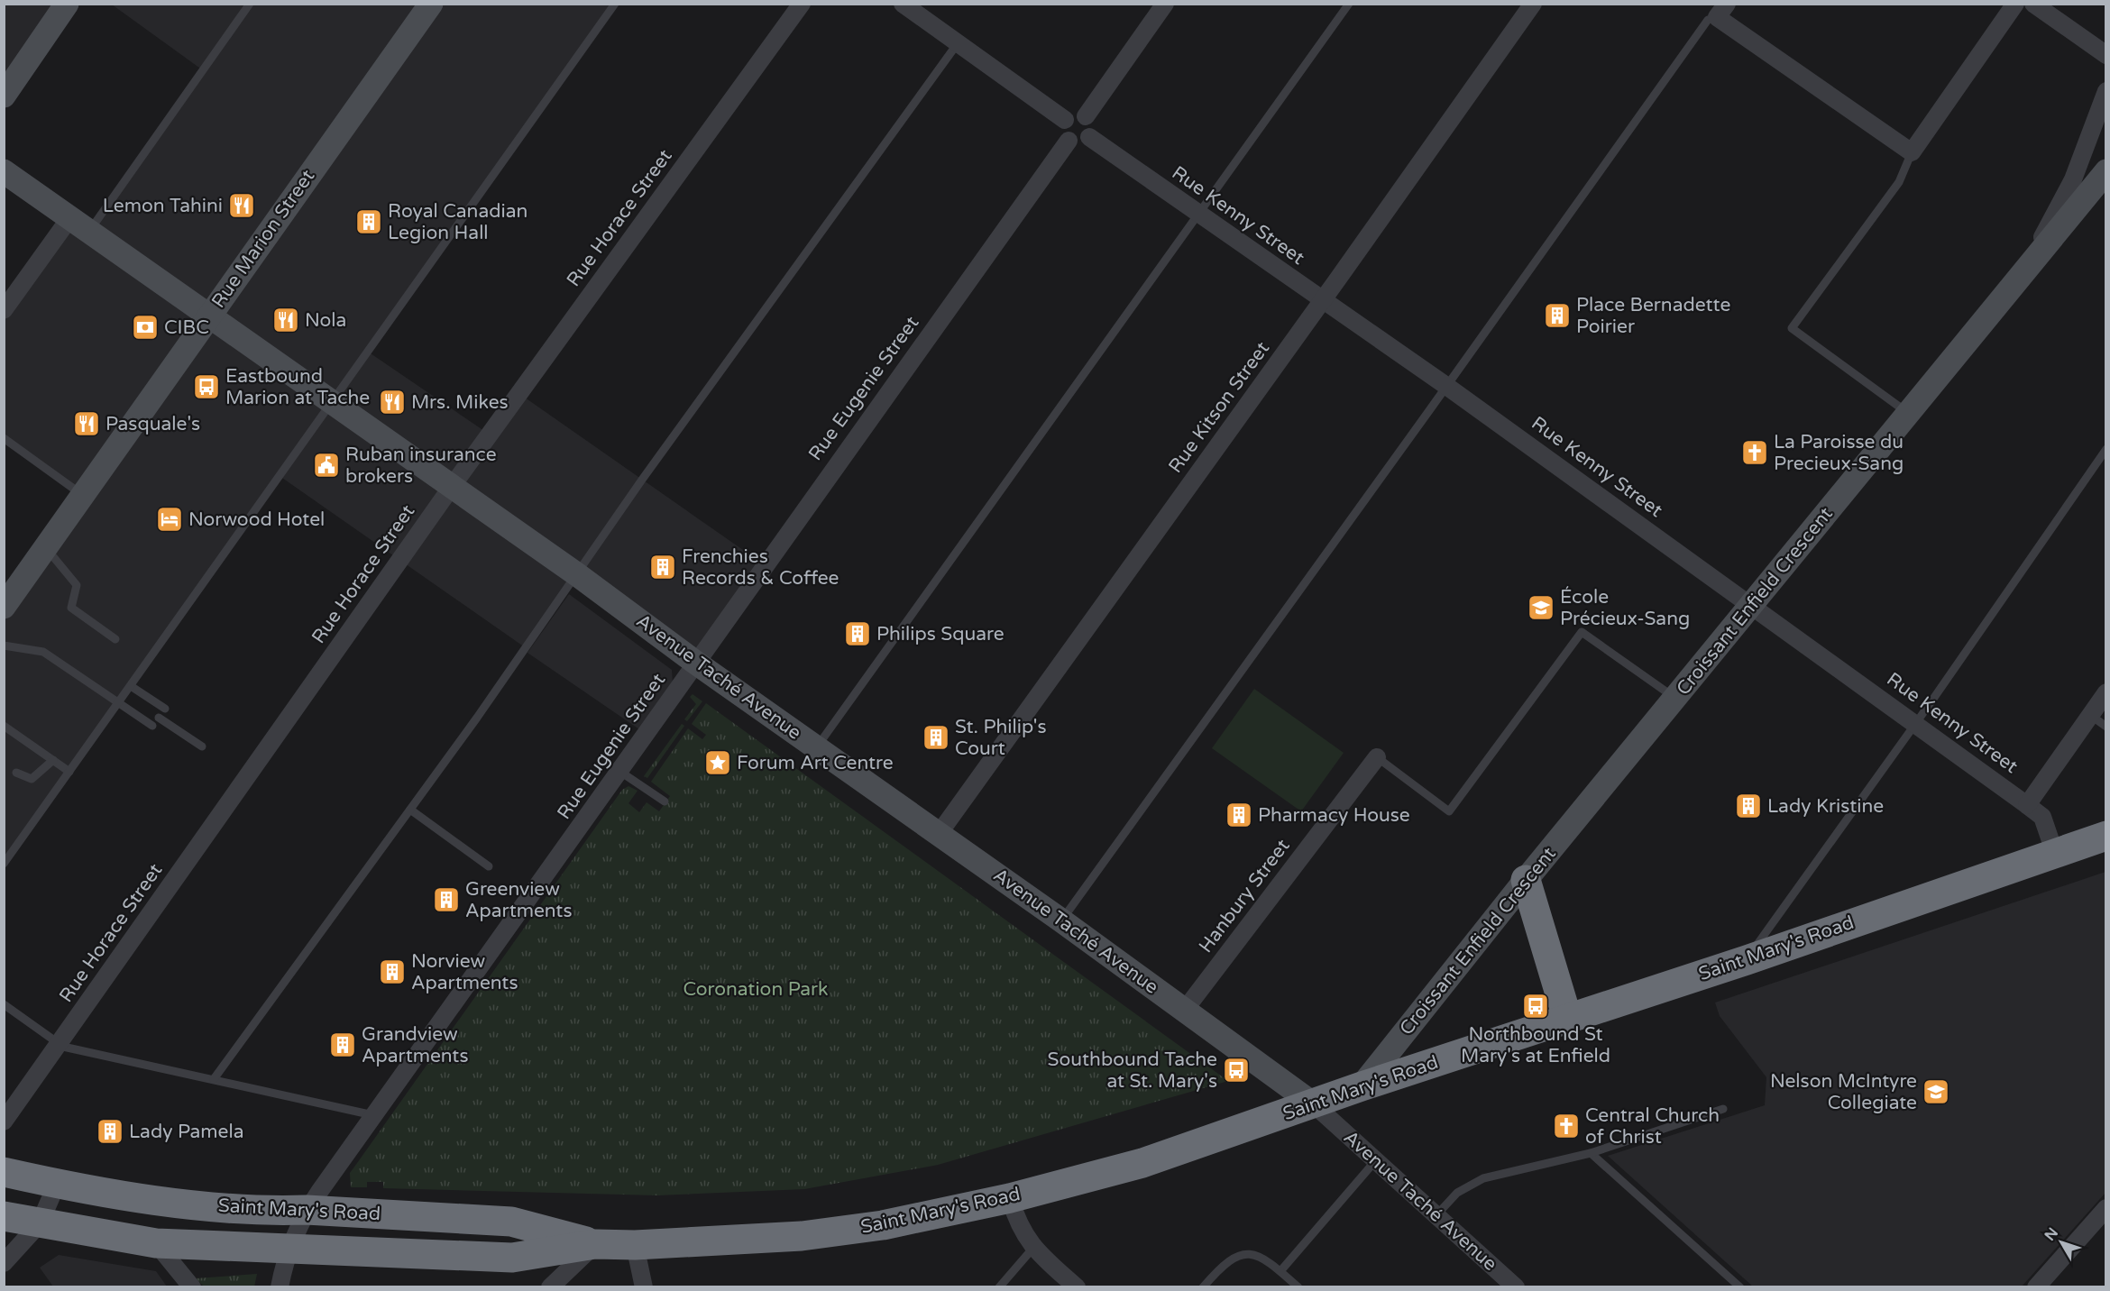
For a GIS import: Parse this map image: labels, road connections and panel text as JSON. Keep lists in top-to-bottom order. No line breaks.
{"streets":{"highway":["Saint Mary's Road"],"street":["Rue Kenny Street","Rue Horace Street","Rue Marion Street","Rue Eugenie Street","Rue Kitson Street","Croissant Enfield Crescent","Avenue Taché Avenue","Hanbury Street"]},"crossings":[["Rue Kenny Street","Rue Eugenie Street"],["Rue Kenny Street","Rue Kitson Street"],["Rue Kenny Street","Croissant Enfield Crescent"],["Rue Kenny Street","Saint Mary's Road"],["Rue Horace Street","Avenue Taché Avenue"],["Rue Marion Street","Avenue Taché Avenue"],["Rue Eugenie Street","Avenue Taché Avenue"],["Rue Eugenie Street","Saint Mary's Road"],["Rue Kitson Street","Avenue Taché Avenue"],["Croissant Enfield Crescent","Saint Mary's Road"],["Avenue Taché Avenue","Hanbury Street"],["Avenue Taché Avenue","Saint Mary's Road"]],"parks":["Coronation Park"],"places":{"restaurant":["Lemon Tahini","Nola","Mrs. Mikes","Pasquale's"],"building":["Royal Canadian Legion Hall","Place Bernadette Poirier","Frenchies Records & Coffee","Philips Square","St. Philip's Court","Lady Kristine","Pharmacy House","Greenview Apartments","Norview Apartments","Grandview Apartments","Lady Pamela"],"bank":["CIBC"],"bus stop":["Eastbound Marion at Tache","Northbound St Mary's at Enfield","Southbound Tache at St. Mary's"],"church":["La Paroisse du Precieux-Sang","Central Church of Christ"],"public building":["Ruban insurance brokers"],"hotel":["Norwood Hotel"],"school or university":["École Précieux-Sang","Nelson McIntyre Collegiate"],"place":["Forum Art Centre"]},"north":"top left"}
